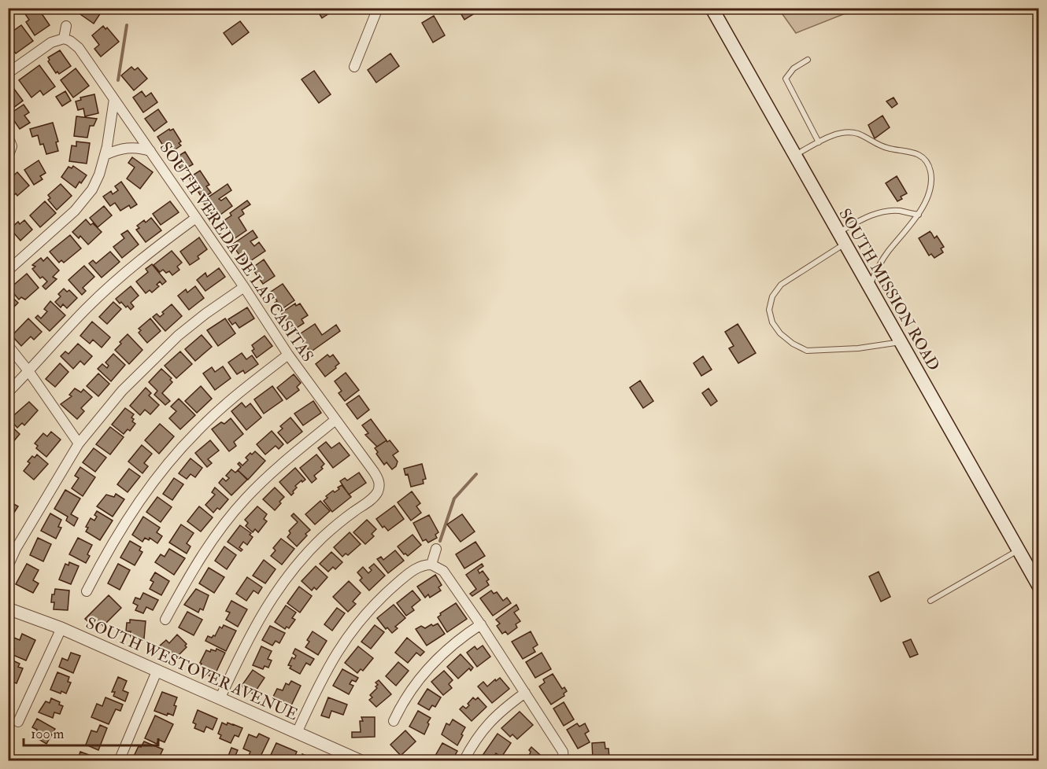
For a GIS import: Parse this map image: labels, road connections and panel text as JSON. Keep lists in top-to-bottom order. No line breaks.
{"streets":{"main road":["SOUTH MISSION ROAD"],"street":["SOUTH VEREDA DE LAS CASITAS","SOUTH WESTOVER AVENUE"]},"crossings":[["SOUTH VEREDA DE LAS CASITAS","SOUTH WESTOVER AVENUE"]],"scale_bar":"100 m"}
